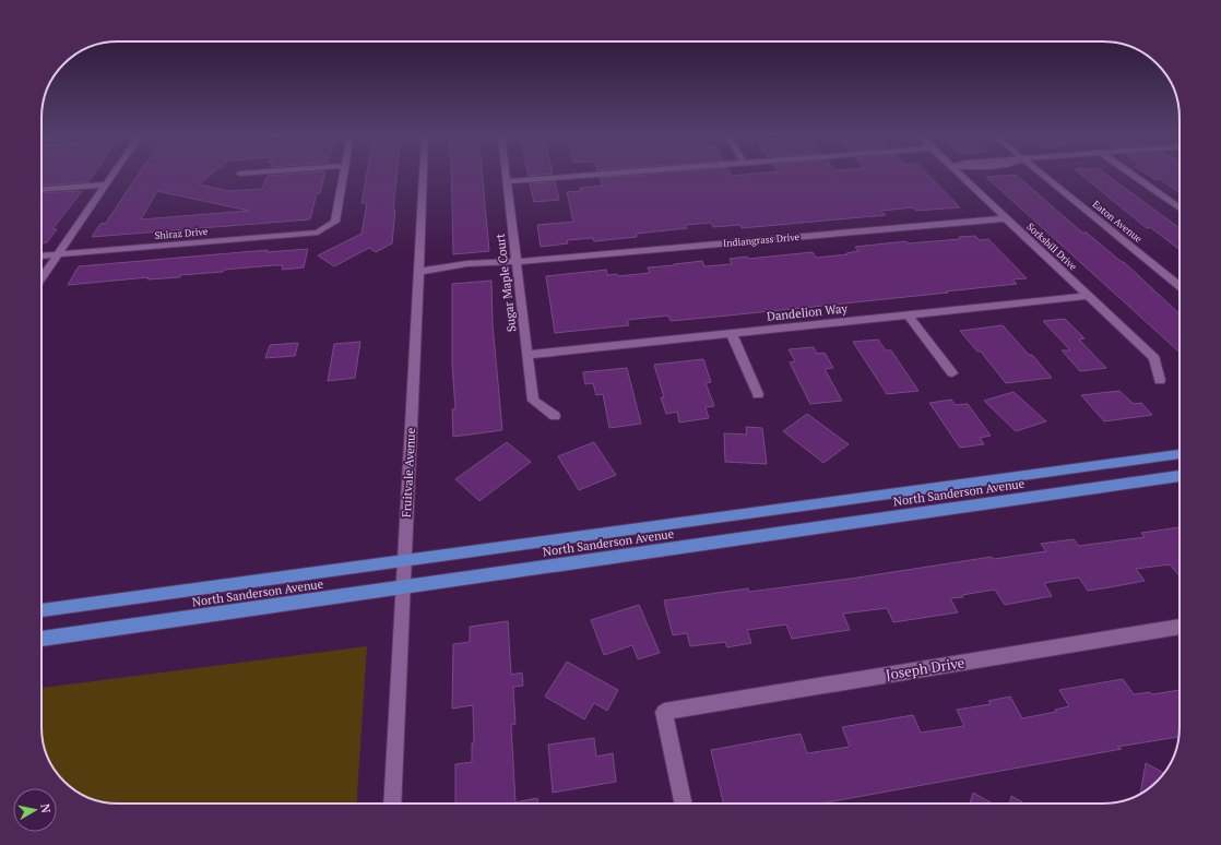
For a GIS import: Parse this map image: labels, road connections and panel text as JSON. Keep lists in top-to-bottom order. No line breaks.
{"streets":{"highway":["North Sanderson Avenue"],"street":["Eaton Avenue","Shiraz Drive","Indiangrass Drive","Sorksbill Drive","Sugar Maple Court","Dandelion Way","Fruitvale Avenue","Joseph Drive"]},"crossings":[["Indiangrass Drive","Sorksbill Drive"],["Indiangrass Drive","Sugar Maple Court"],["Indiangrass Drive","Fruitvale Avenue"],["Sorksbill Drive","Dandelion Way"],["Sugar Maple Court","Dandelion Way"],["Fruitvale Avenue","North Sanderson Avenue"]],"north":"right"}
